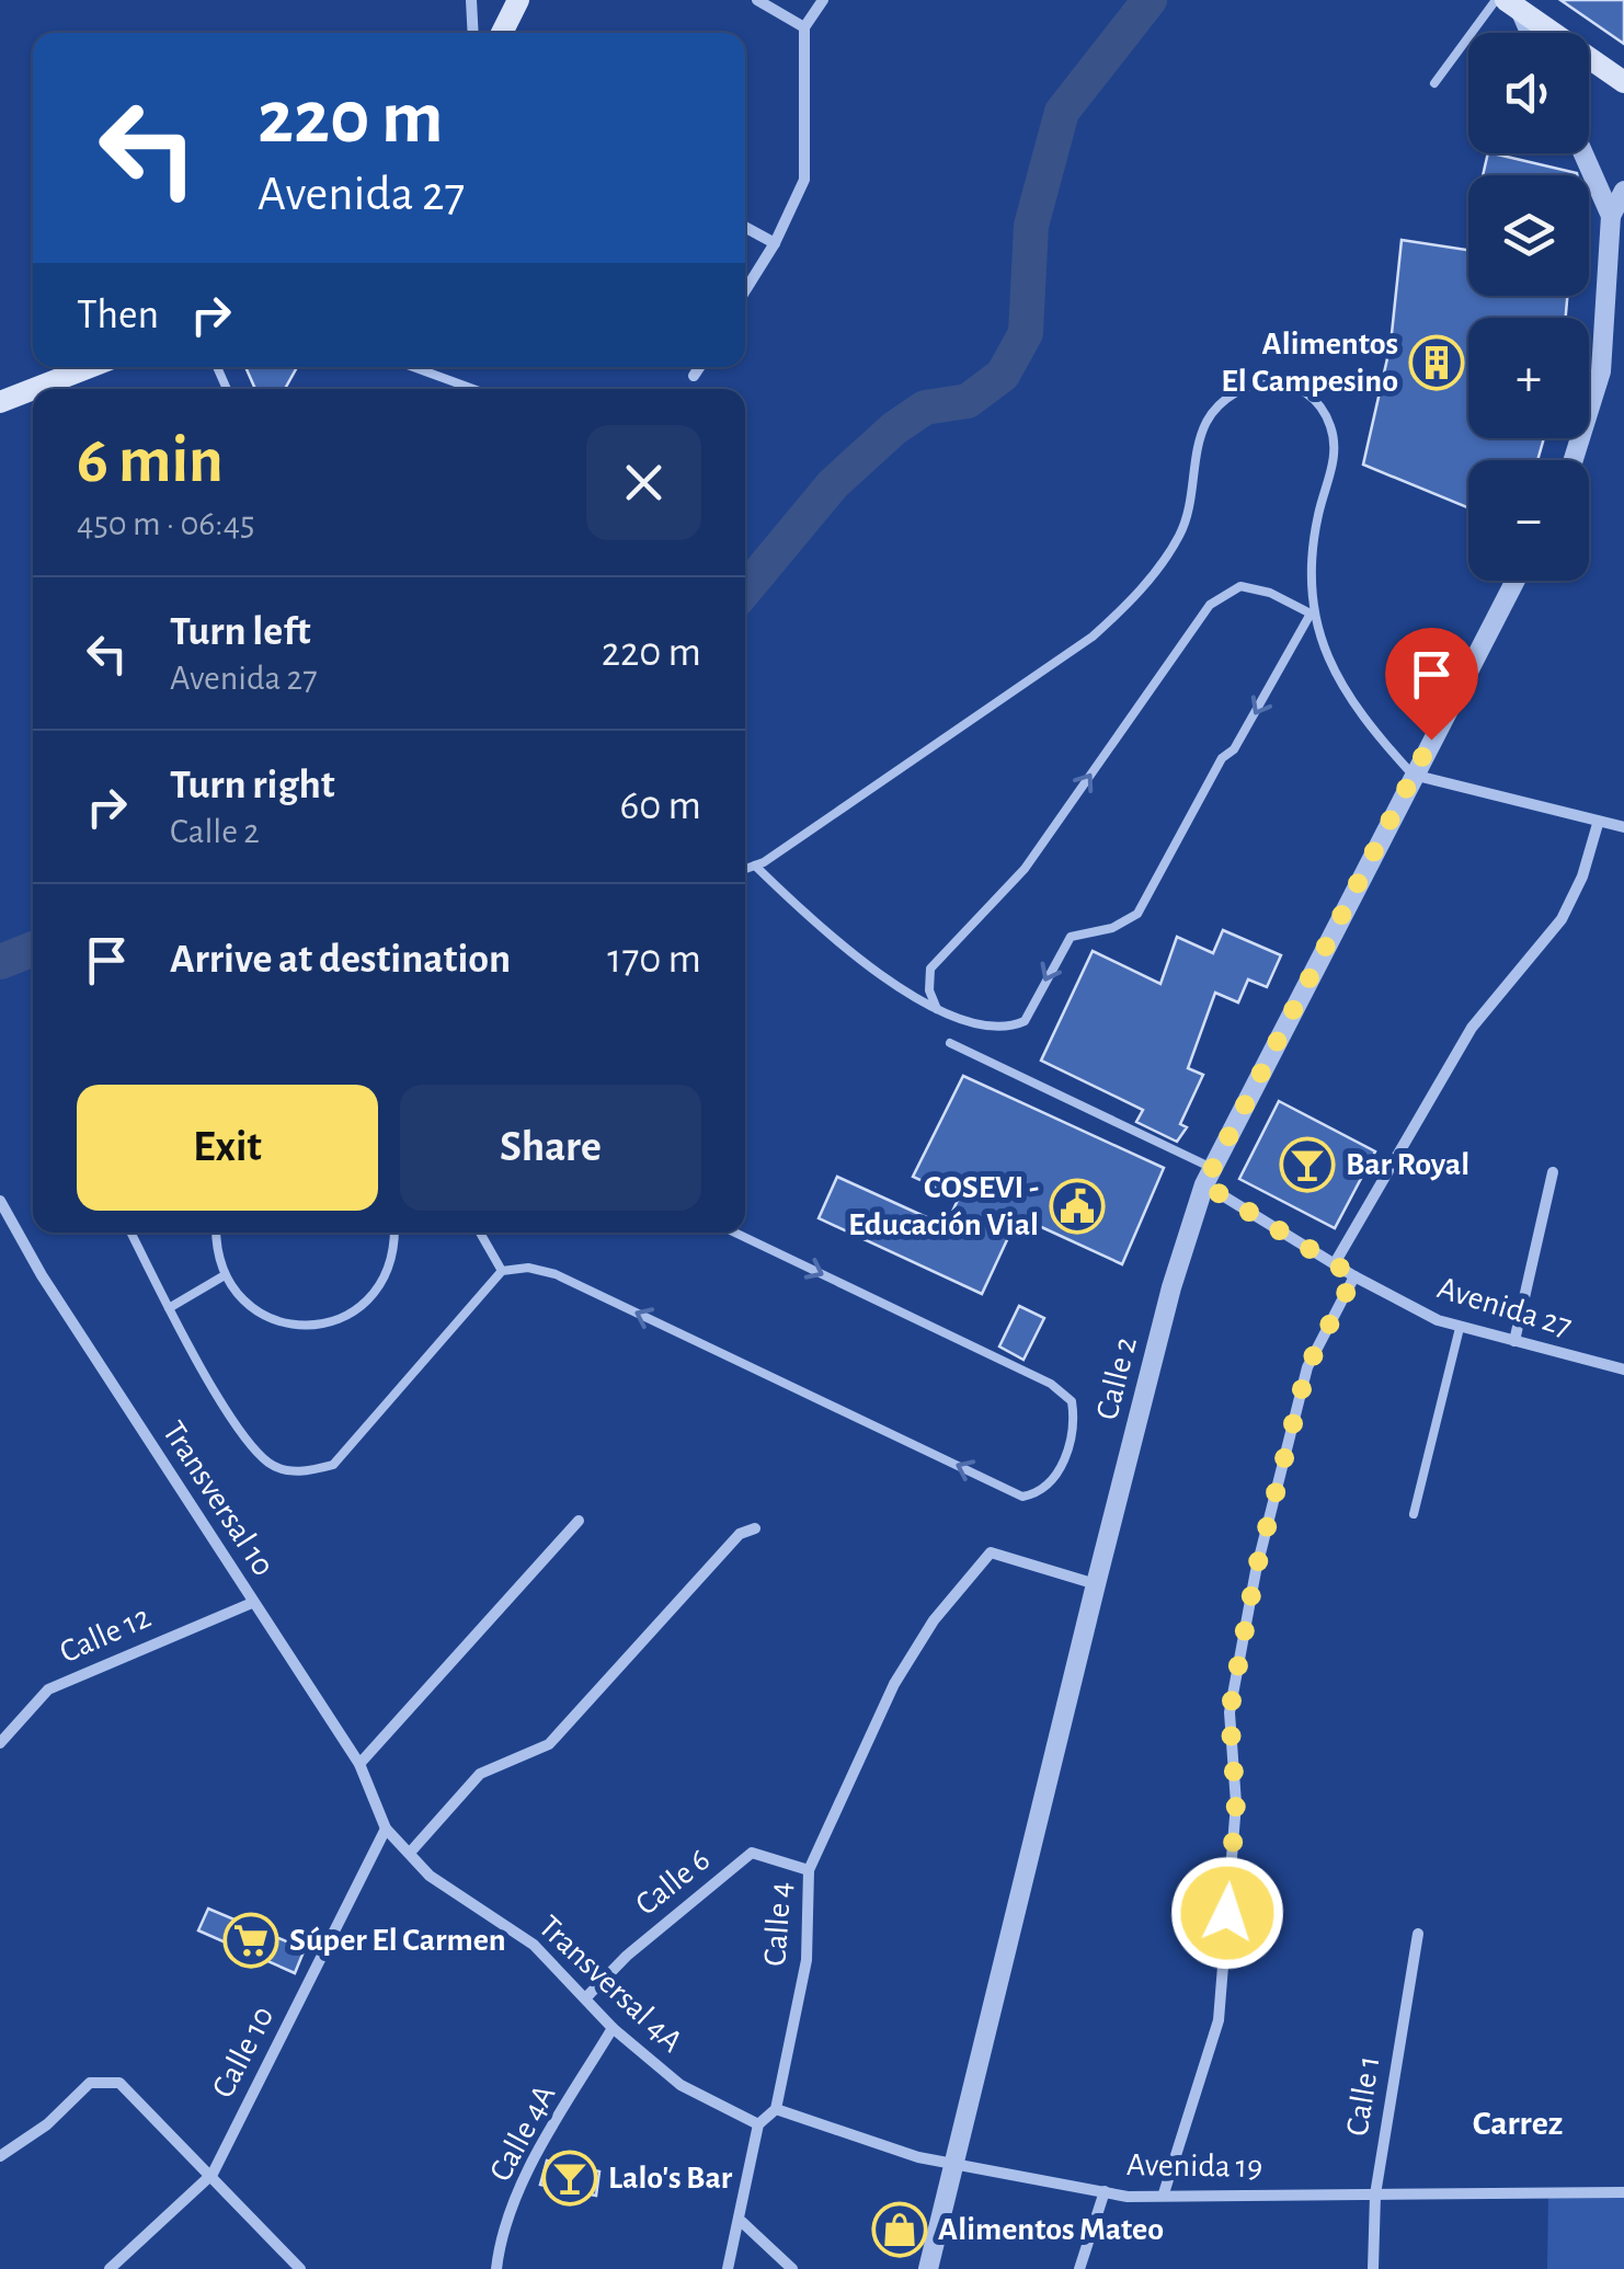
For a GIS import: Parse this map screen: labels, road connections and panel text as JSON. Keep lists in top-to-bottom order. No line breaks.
{"streets":{"street":["Avenida 27","Calle 2","Transversal 10","Calle 12","Calle 6","Calle 4","Transversal 4A","Calle 10","Calle 1","Calle 4A","Avenida 19"]},"crossings":[["Avenida 27","Calle 2"],["Calle 2","Calle 4"],["Calle 2","Avenida 19"],["Transversal 10","Calle 12"],["Transversal 10","Transversal 4A"],["Transversal 10","Calle 10"],["Calle 6","Calle 4"],["Calle 6","Transversal 4A"],["Calle 4","Avenida 19"],["Transversal 4A","Calle 10"],["Transversal 4A","Calle 4A"],["Calle 1","Avenida 19"]],"districts":["Carrez"],"places":{"building":["Alimentos El Campesino"],"bar":["Bar Royal","Lalo's Bar"],"public building":["COSEVI - Educación Vial"],"supermarket":["Súper El Carmen"],"shop":["Alimentos Mateo"]},"page":{"map_buttons":["+","−"],"turn":["220 m","Avenida 27"],"then":"Then","heading":["6 min","450 m · 06:45"],"list":[{"name":"Turn left","note":"Avenida 27","value":"220 m"},{"name":"Turn right","note":"Calle 2","value":"60 m"},{"name":"Arrive at destination","value":"170 m"}],"buttons":["Exit","Share"]}}
